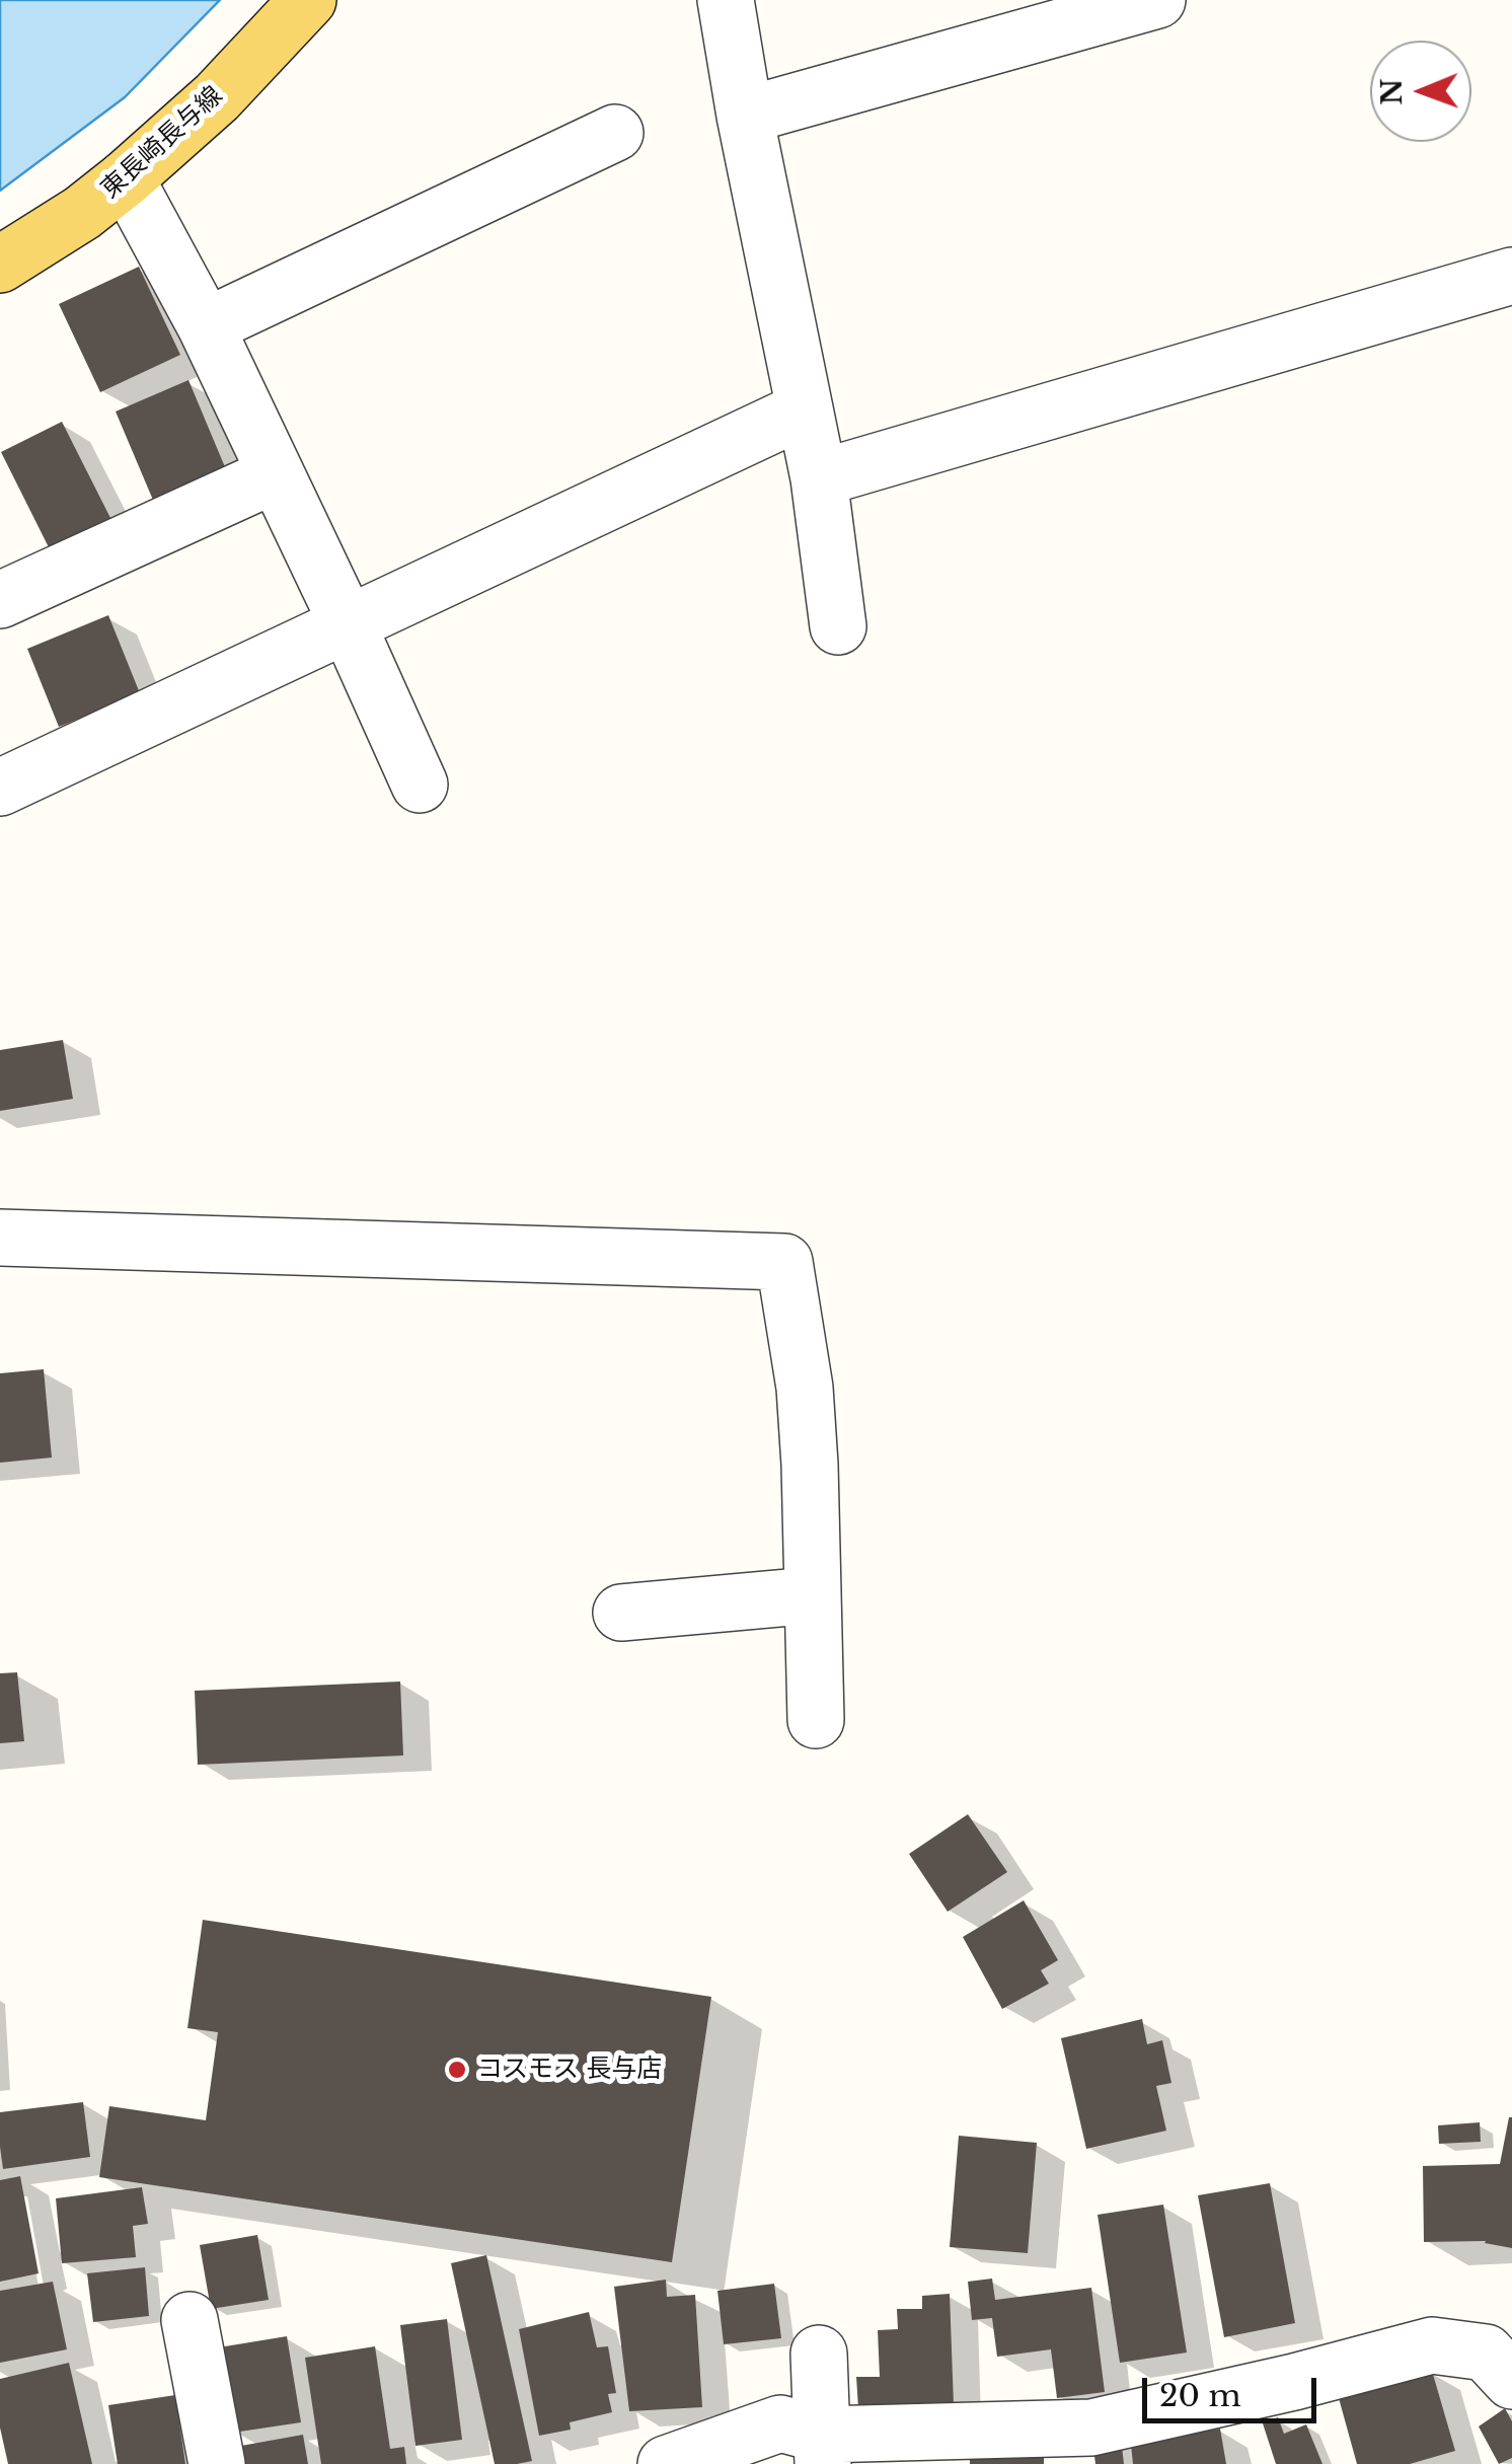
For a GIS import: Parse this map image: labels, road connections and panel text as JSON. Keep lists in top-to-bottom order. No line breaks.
{"streets":{"main road":["東長崎長与線"]},"places":["コスモス 長与店"],"scale_bar":"20 m","north":"left"}
